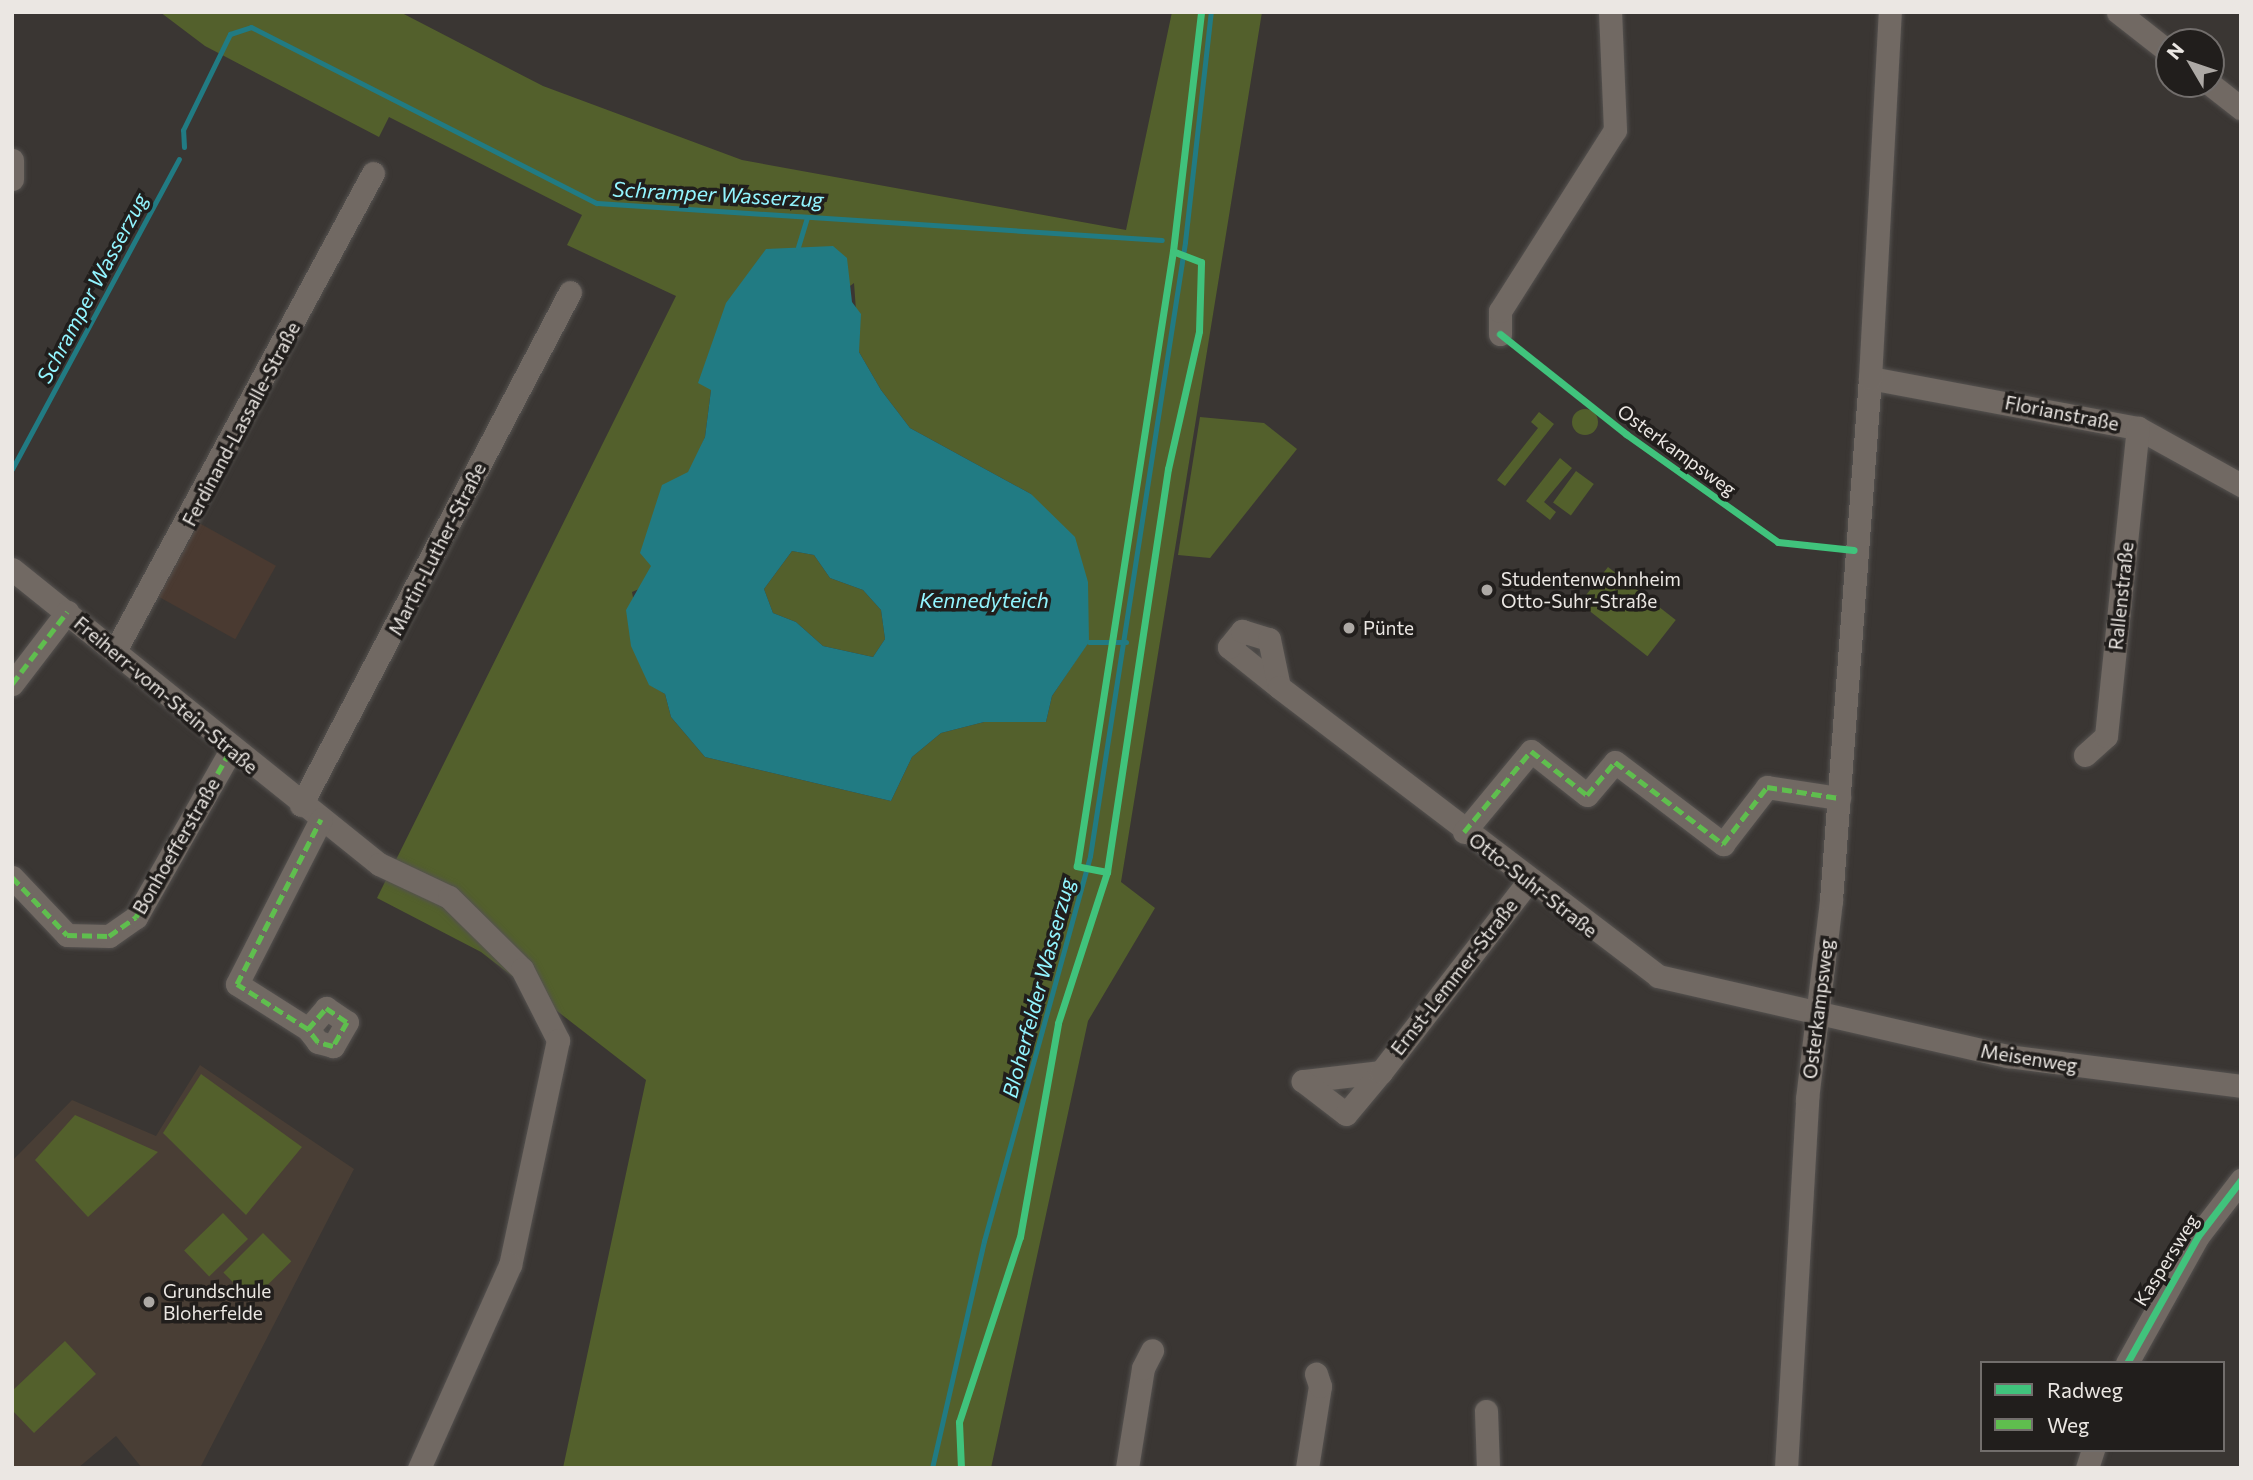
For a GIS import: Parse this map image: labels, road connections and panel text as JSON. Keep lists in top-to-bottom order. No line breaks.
{"streets":{"street":["Florianstraße","Ferdinand-Lassalle-Straße","Osterkampsweg","Martin-Luther-Straße","Rallenstraße","Freiherr-vom-Stein-Straße","Bonhoefferstraße","Otto-Suhr-Straße","Ernst-Lemmer-Straße","Meisenweg","Kaspersweg"]},"crossings":[["Florianstraße","Osterkampsweg"],["Florianstraße","Rallenstraße"],["Ferdinand-Lassalle-Straße","Freiherr-vom-Stein-Straße"],["Osterkampsweg","Otto-Suhr-Straße"],["Osterkampsweg","Meisenweg"],["Martin-Luther-Straße","Freiherr-vom-Stein-Straße"],["Freiherr-vom-Stein-Straße","Bonhoefferstraße"],["Otto-Suhr-Straße","Ernst-Lemmer-Straße"],["Otto-Suhr-Straße","Meisenweg"]],"water":["Schramper Wasserzug","Kennedyteich","Bloherfelder Wasserzug"],"places":["Studentenwohnheim Otto-Suhr-Straße","Pünte","Grundschule Bloherfelde"],"legend":["Radweg","Weg"],"north":"top left"}
